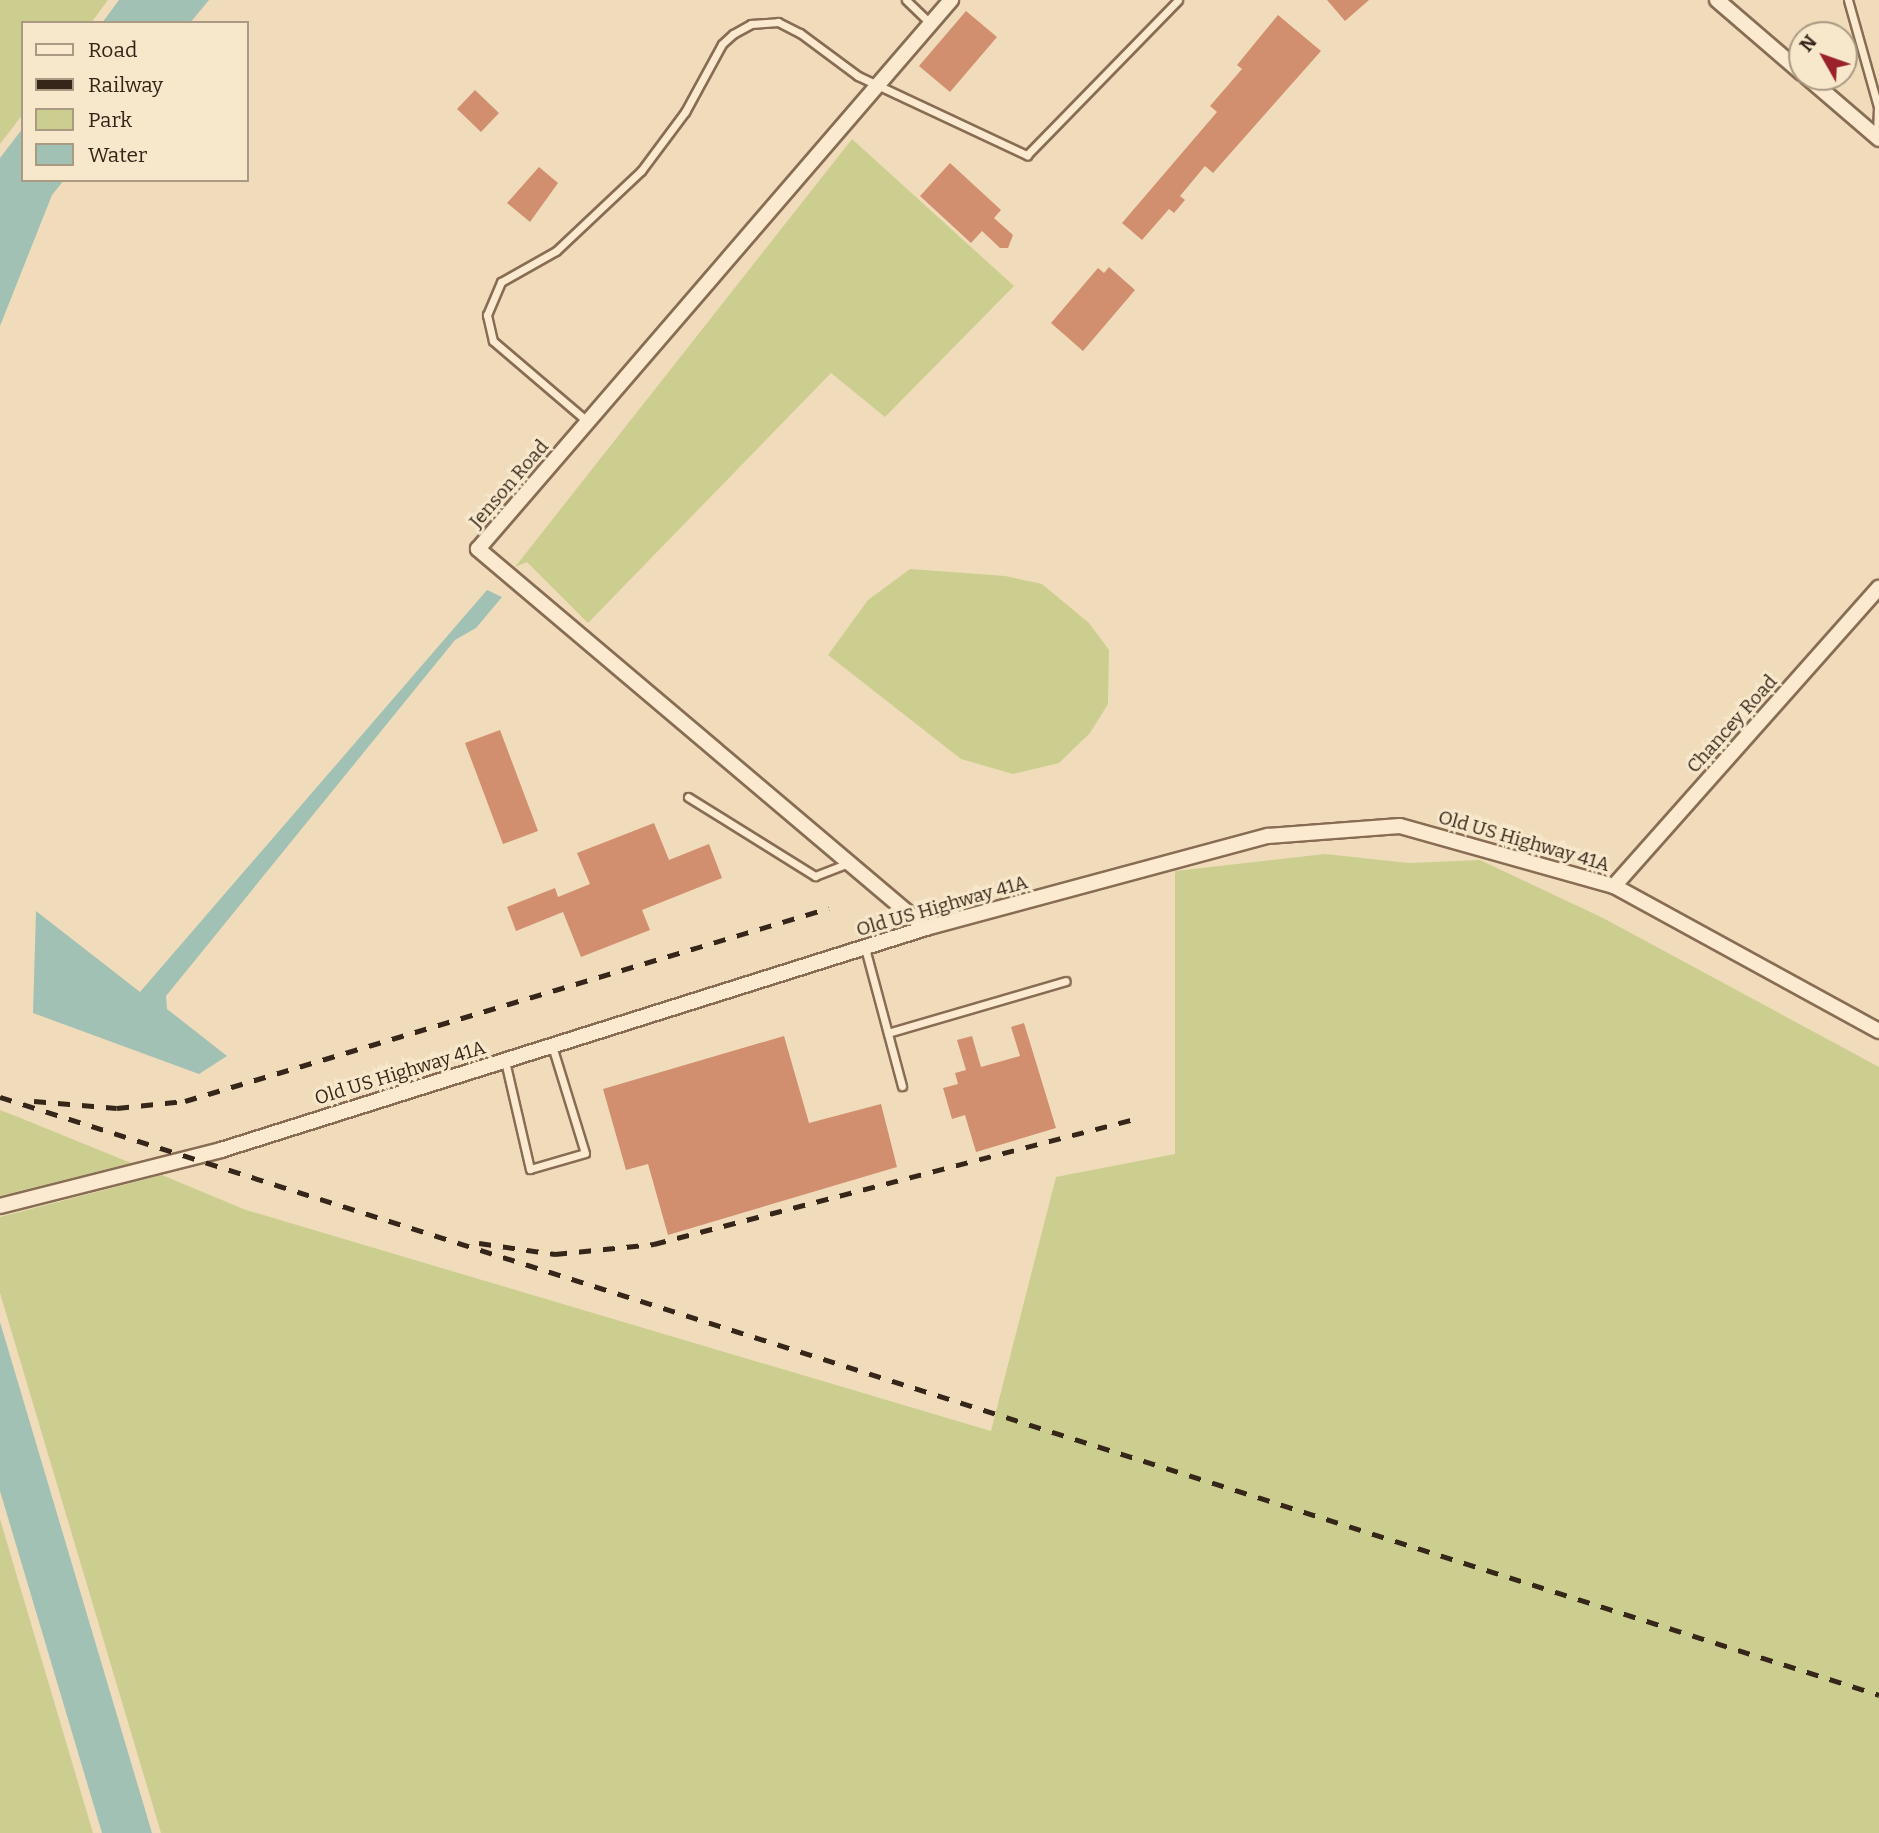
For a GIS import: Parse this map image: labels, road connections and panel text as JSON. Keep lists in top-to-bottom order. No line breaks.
{"streets":{"street":["Jenson Road","Chancey Road","Old US Highway 41A"]},"crossings":[["Jenson Road","Old US Highway 41A"],["Chancey Road","Old US Highway 41A"]],"legend":["Road","Railway","Park","Water"],"north":"top left"}
